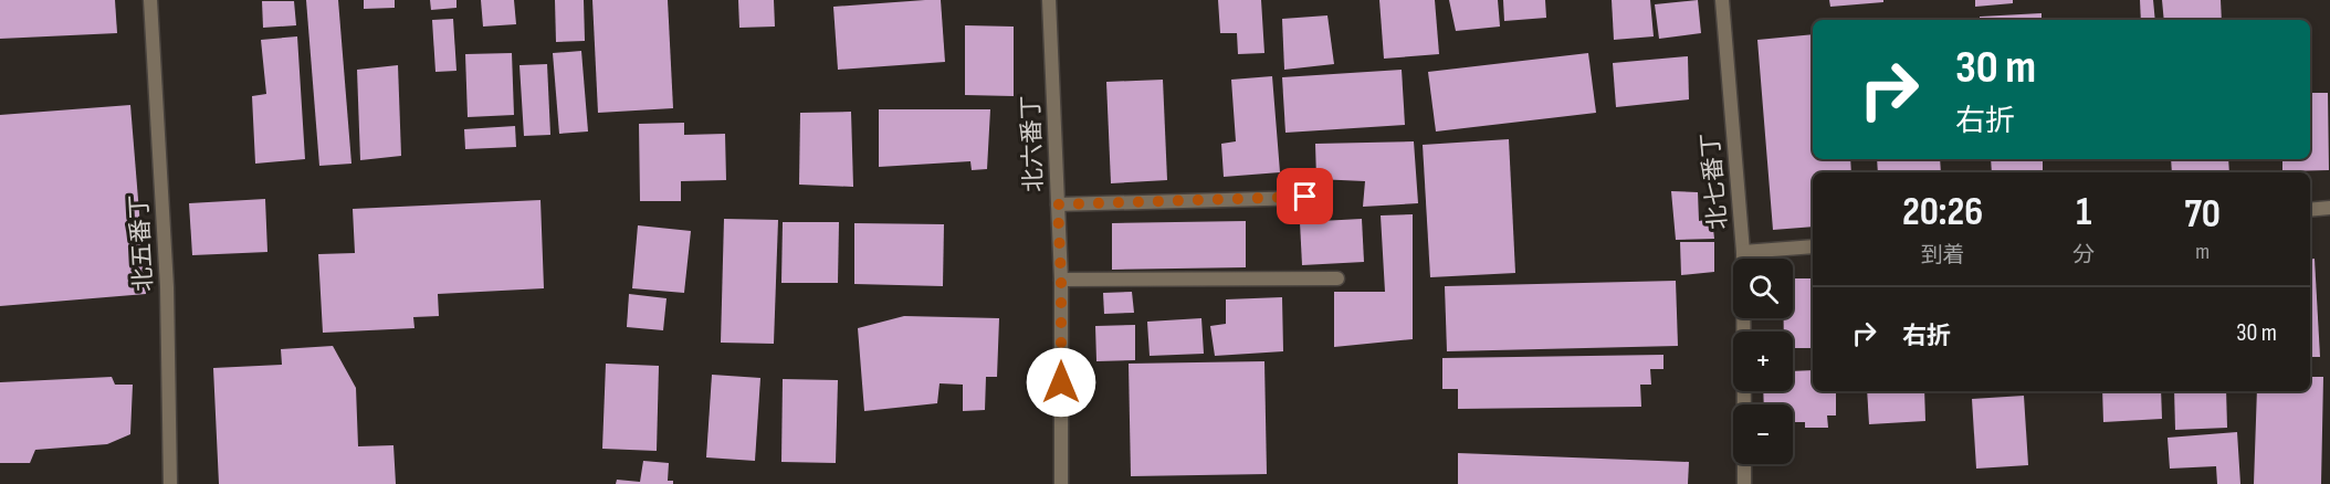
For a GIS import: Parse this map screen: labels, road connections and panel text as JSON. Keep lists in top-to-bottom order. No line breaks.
{"streets":{"street":["北六番丁","北七番丁","北五番丁"]},"page":{"turn":["30 m","右折"],"eta":["20:26","到着","1","分","70","m"],"map_buttons":["+","−"],"list":[{"name":"右折","value":"30 m"}]}}
